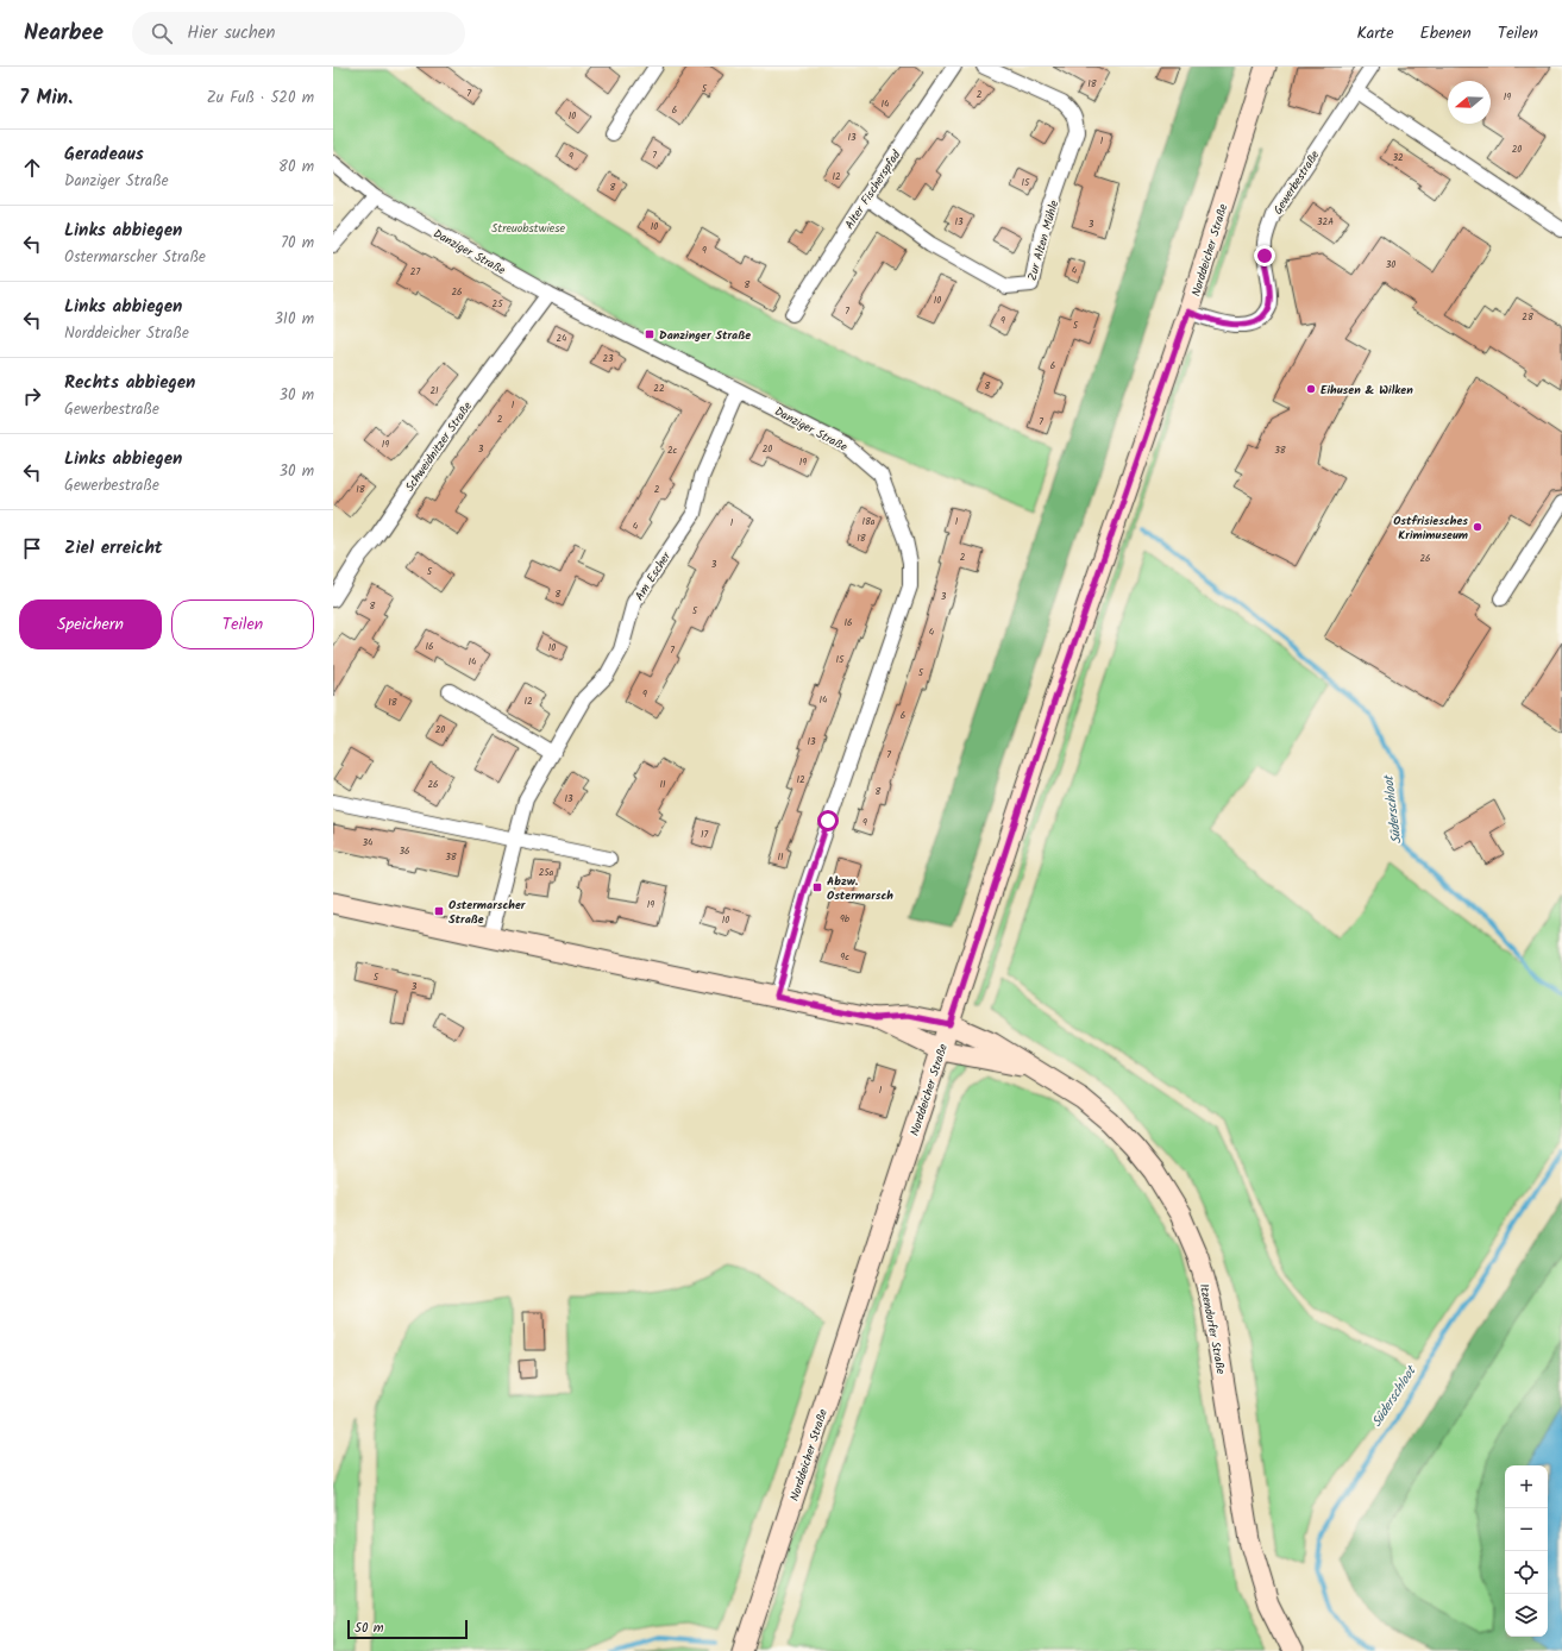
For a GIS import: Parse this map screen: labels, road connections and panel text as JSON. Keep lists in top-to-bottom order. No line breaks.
{"streets":{"main road":["Norddeicher Straße","Itzendorfer Straße"],"street":["Gewerbestraße","Alter Fischerspfad","Zur Alten Mühle","Danziger Straße","Schweidnitzer Straße","Am Escher"]},"crossings":[["Gewerbestraße","Norddeicher Straße"],["Alter Fischerspfad","Zur Alten Mühle"],["Norddeicher Straße","Itzendorfer Straße"],["Danziger Straße","Schweidnitzer Straße"],["Danziger Straße","Am Escher"]],"water":["Süderschloot"],"parks":["Streuobstwiese"],"places":{"transit":["Danzinger Straße","Abzw. Ostermarsch","Ostermarscher Straße"],"other":["Eihusen & Wilken","Ostfrisiesches Krimimuseum"]},"house_numbers":["18","5","7","2","19","14","6","10","13","1","20","7","9","32","12","15","8","13","32A","3","10","9","30","4","27","8","26","10","25","7","28","9","5","24","23","6","8","22","21","1","2","7","19","3","20","2c","38","19","18","2","18a","1","1","4","18","2","26","3","5","8","3","8","5","16","4","16","10","7","15","14","5","9","14","12","18","6","20","13","7","12","26","11","8","13","9","17","34","36","38","11","25a","19","9b","10","9c","5","3","1"],"scale_bar":"50 m","north":"left","page":{"header":"Nearbee","search":"Hier suchen","nav":["Karte","Ebenen","Teilen"],"heading":["7 Min.","Zu Fuß · 520 m"],"list":[["Geradeaus","Danziger Straße","80 m"],["Links abbiegen","Ostermarscher Straße","70 m"],["Links abbiegen","Norddeicher Straße","310 m"],["Rechts abbiegen","Gewerbestraße","30 m"],["Links abbiegen","Gewerbestraße","30 m"],"Ziel erreicht"],"buttons":["Speichern","Teilen"],"map_buttons":["+","−"],"scale":"50 m"}}
